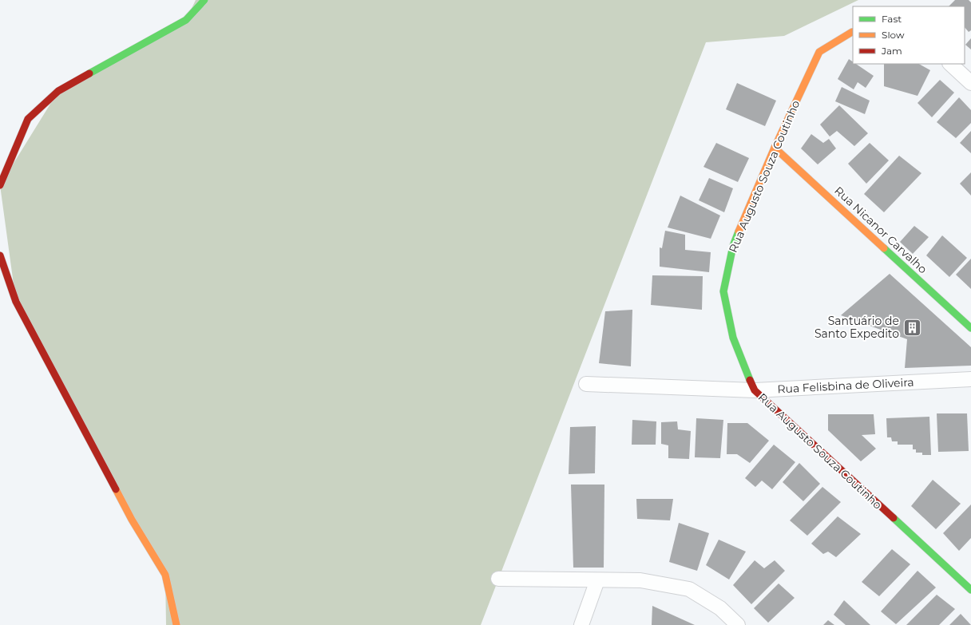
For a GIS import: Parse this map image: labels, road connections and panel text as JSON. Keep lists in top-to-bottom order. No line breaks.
{"streets":{"street":["Rua Augusto Souza Coutinho","Rua Nicanor Carvalho","Rua Felisbina de Oliveira"]},"crossings":[["Rua Augusto Souza Coutinho","Rua Nicanor Carvalho"],["Rua Augusto Souza Coutinho","Rua Felisbina de Oliveira"]],"places":{"building":["Santuário de Santo Expedito"]},"legend":["Fast","Slow","Jam"]}
